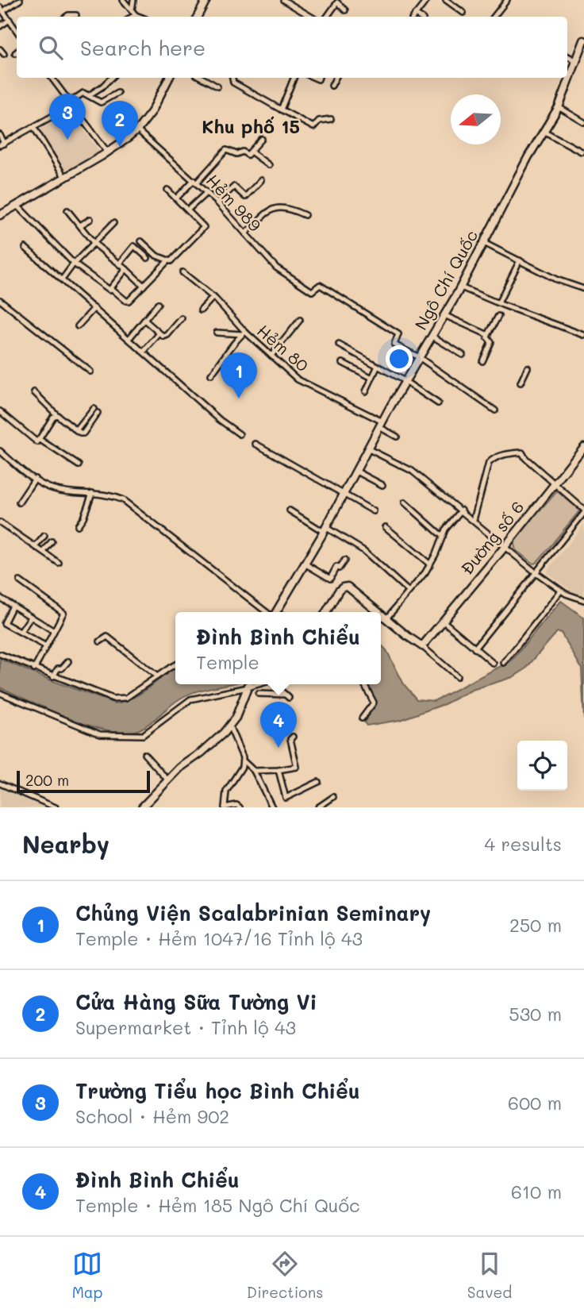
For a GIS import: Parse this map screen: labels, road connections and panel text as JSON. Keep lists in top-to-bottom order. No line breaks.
{"streets":{"main road":["Ngô Chí Quốc","Đường số 6"],"street":["Hẻm 989","Hẻm 80"]},"crossings":[["Hẻm 989","Ngô Chí Quốc"],["Ngô Chí Quốc","Hẻm 80"]],"districts":["Khu phố 15"],"scale_bar":"200 m","north":"left","page":{"search":"Search here","pins":["3","2","1","4"],"popup":["Đình Bình Chiểu","Temple"],"scale":"200 m","heading":["Nearby","4 results"],"list":[{"mark":"1","name":"Chủng Viện Scalabrinian Seminary","note":"Temple · Hẻm 1047/16 Tỉnh lộ 43","value":"250 m"},{"mark":"2","name":"Cửa Hàng Sữa Tường Vi","note":"Supermarket · Tỉnh lộ 43","value":"530 m"},{"mark":"3","name":"Trường Tiểu học Bình Chiểu","note":"School · Hẻm 902","value":"600 m"},{"mark":"4","name":"Đình Bình Chiểu","note":"Temple · Hẻm 185 Ngô Chí Quốc","value":"610 m"}],"nav":["Map","Directions","Saved"]}}
